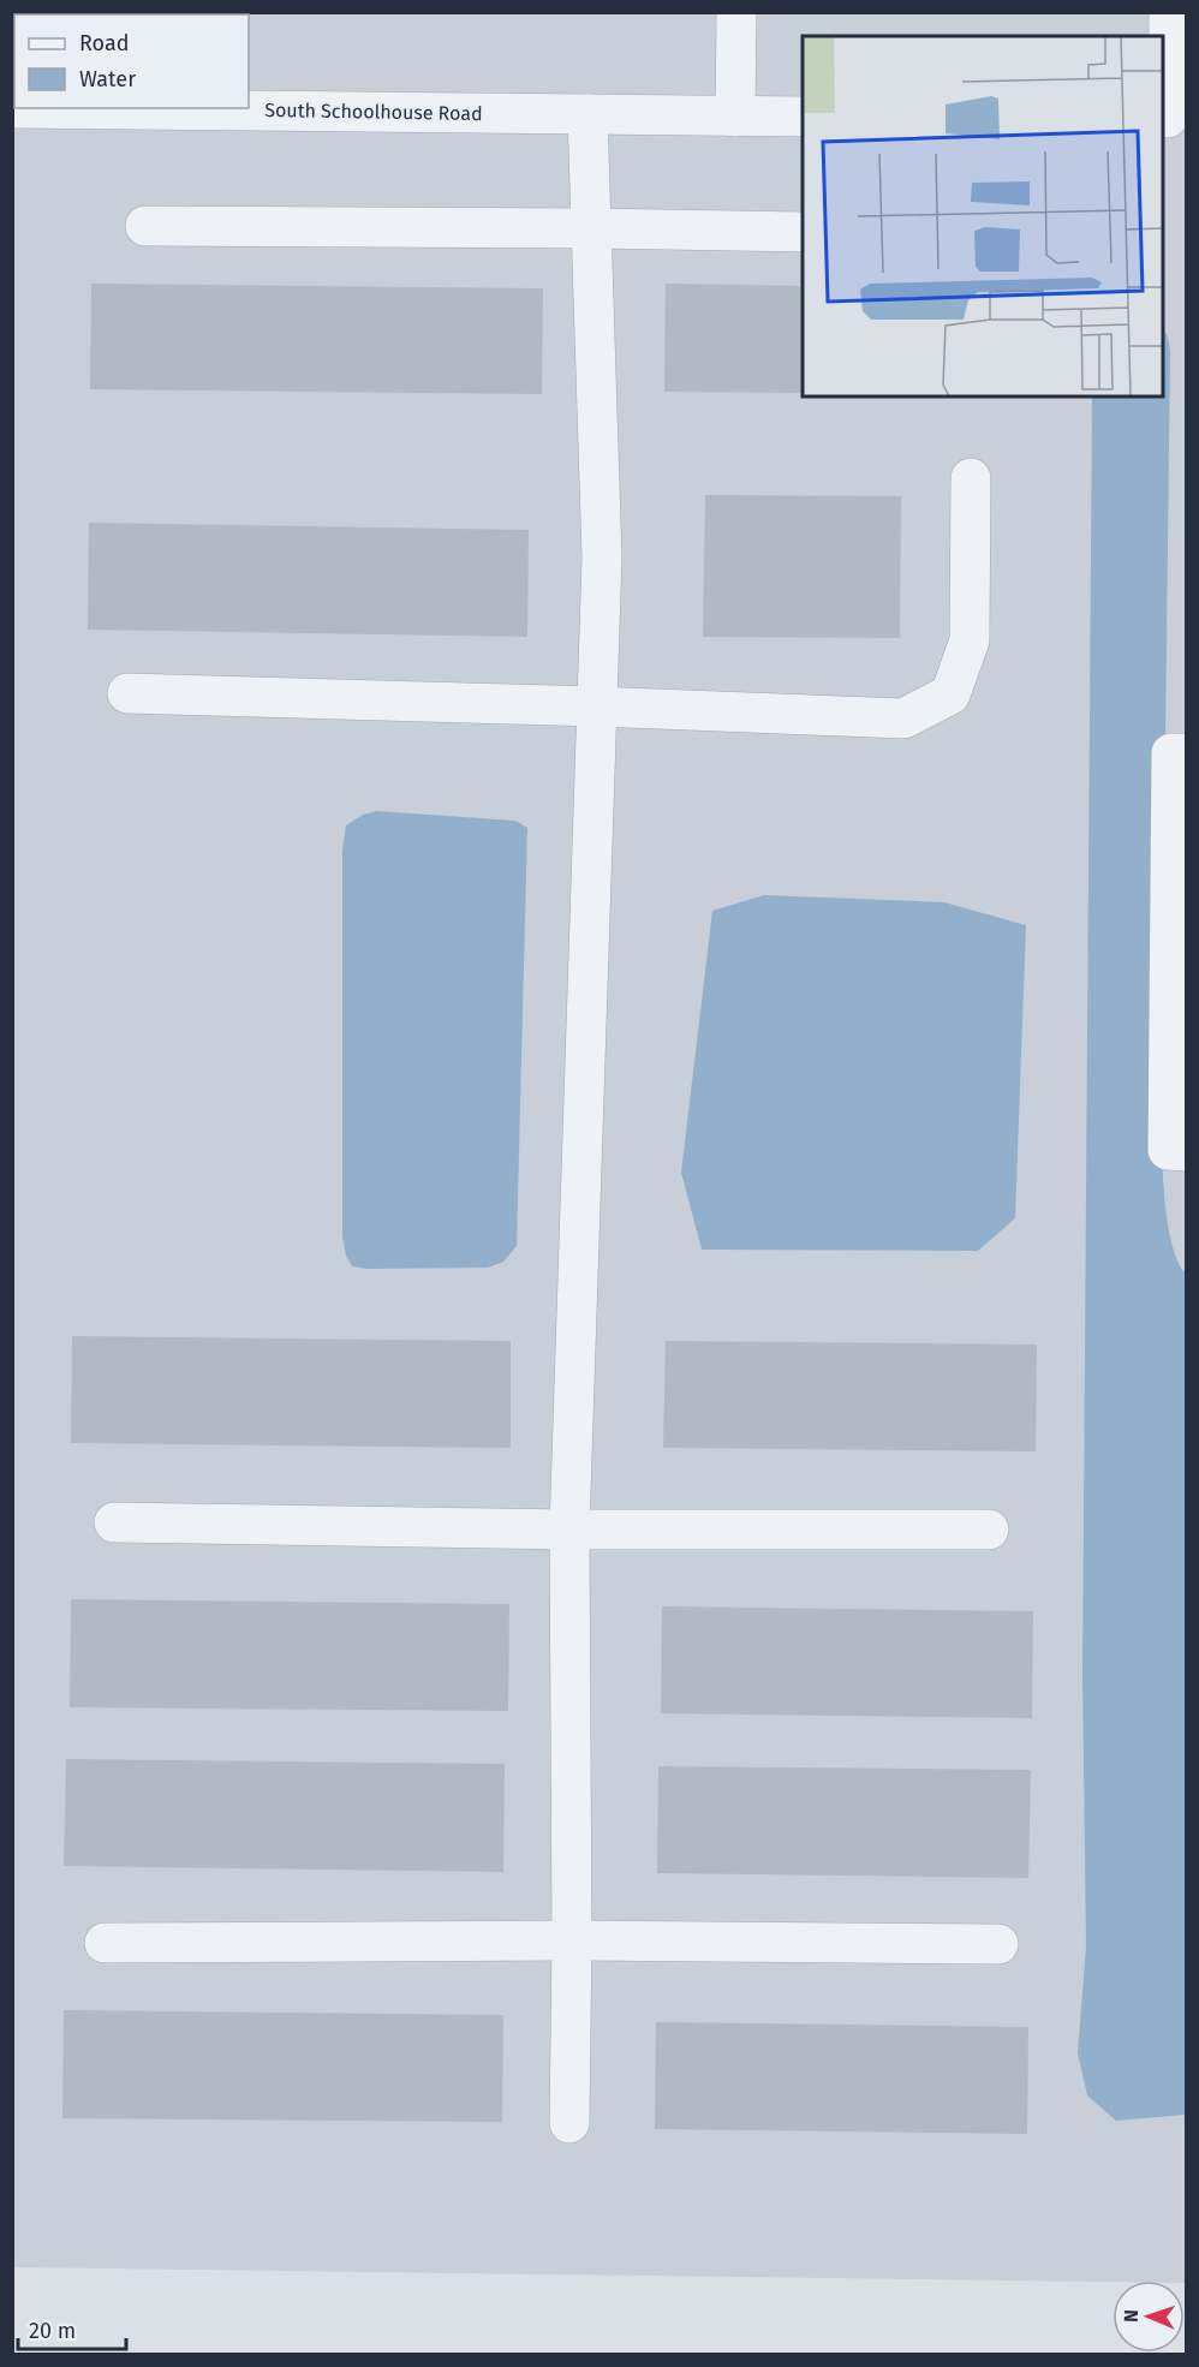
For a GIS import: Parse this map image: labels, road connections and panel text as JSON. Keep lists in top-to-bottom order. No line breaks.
{"streets":{"street":["South Schoolhouse Road"]},"legend":["Road","Water"],"scale_bar":"20 m","north":"left"}
